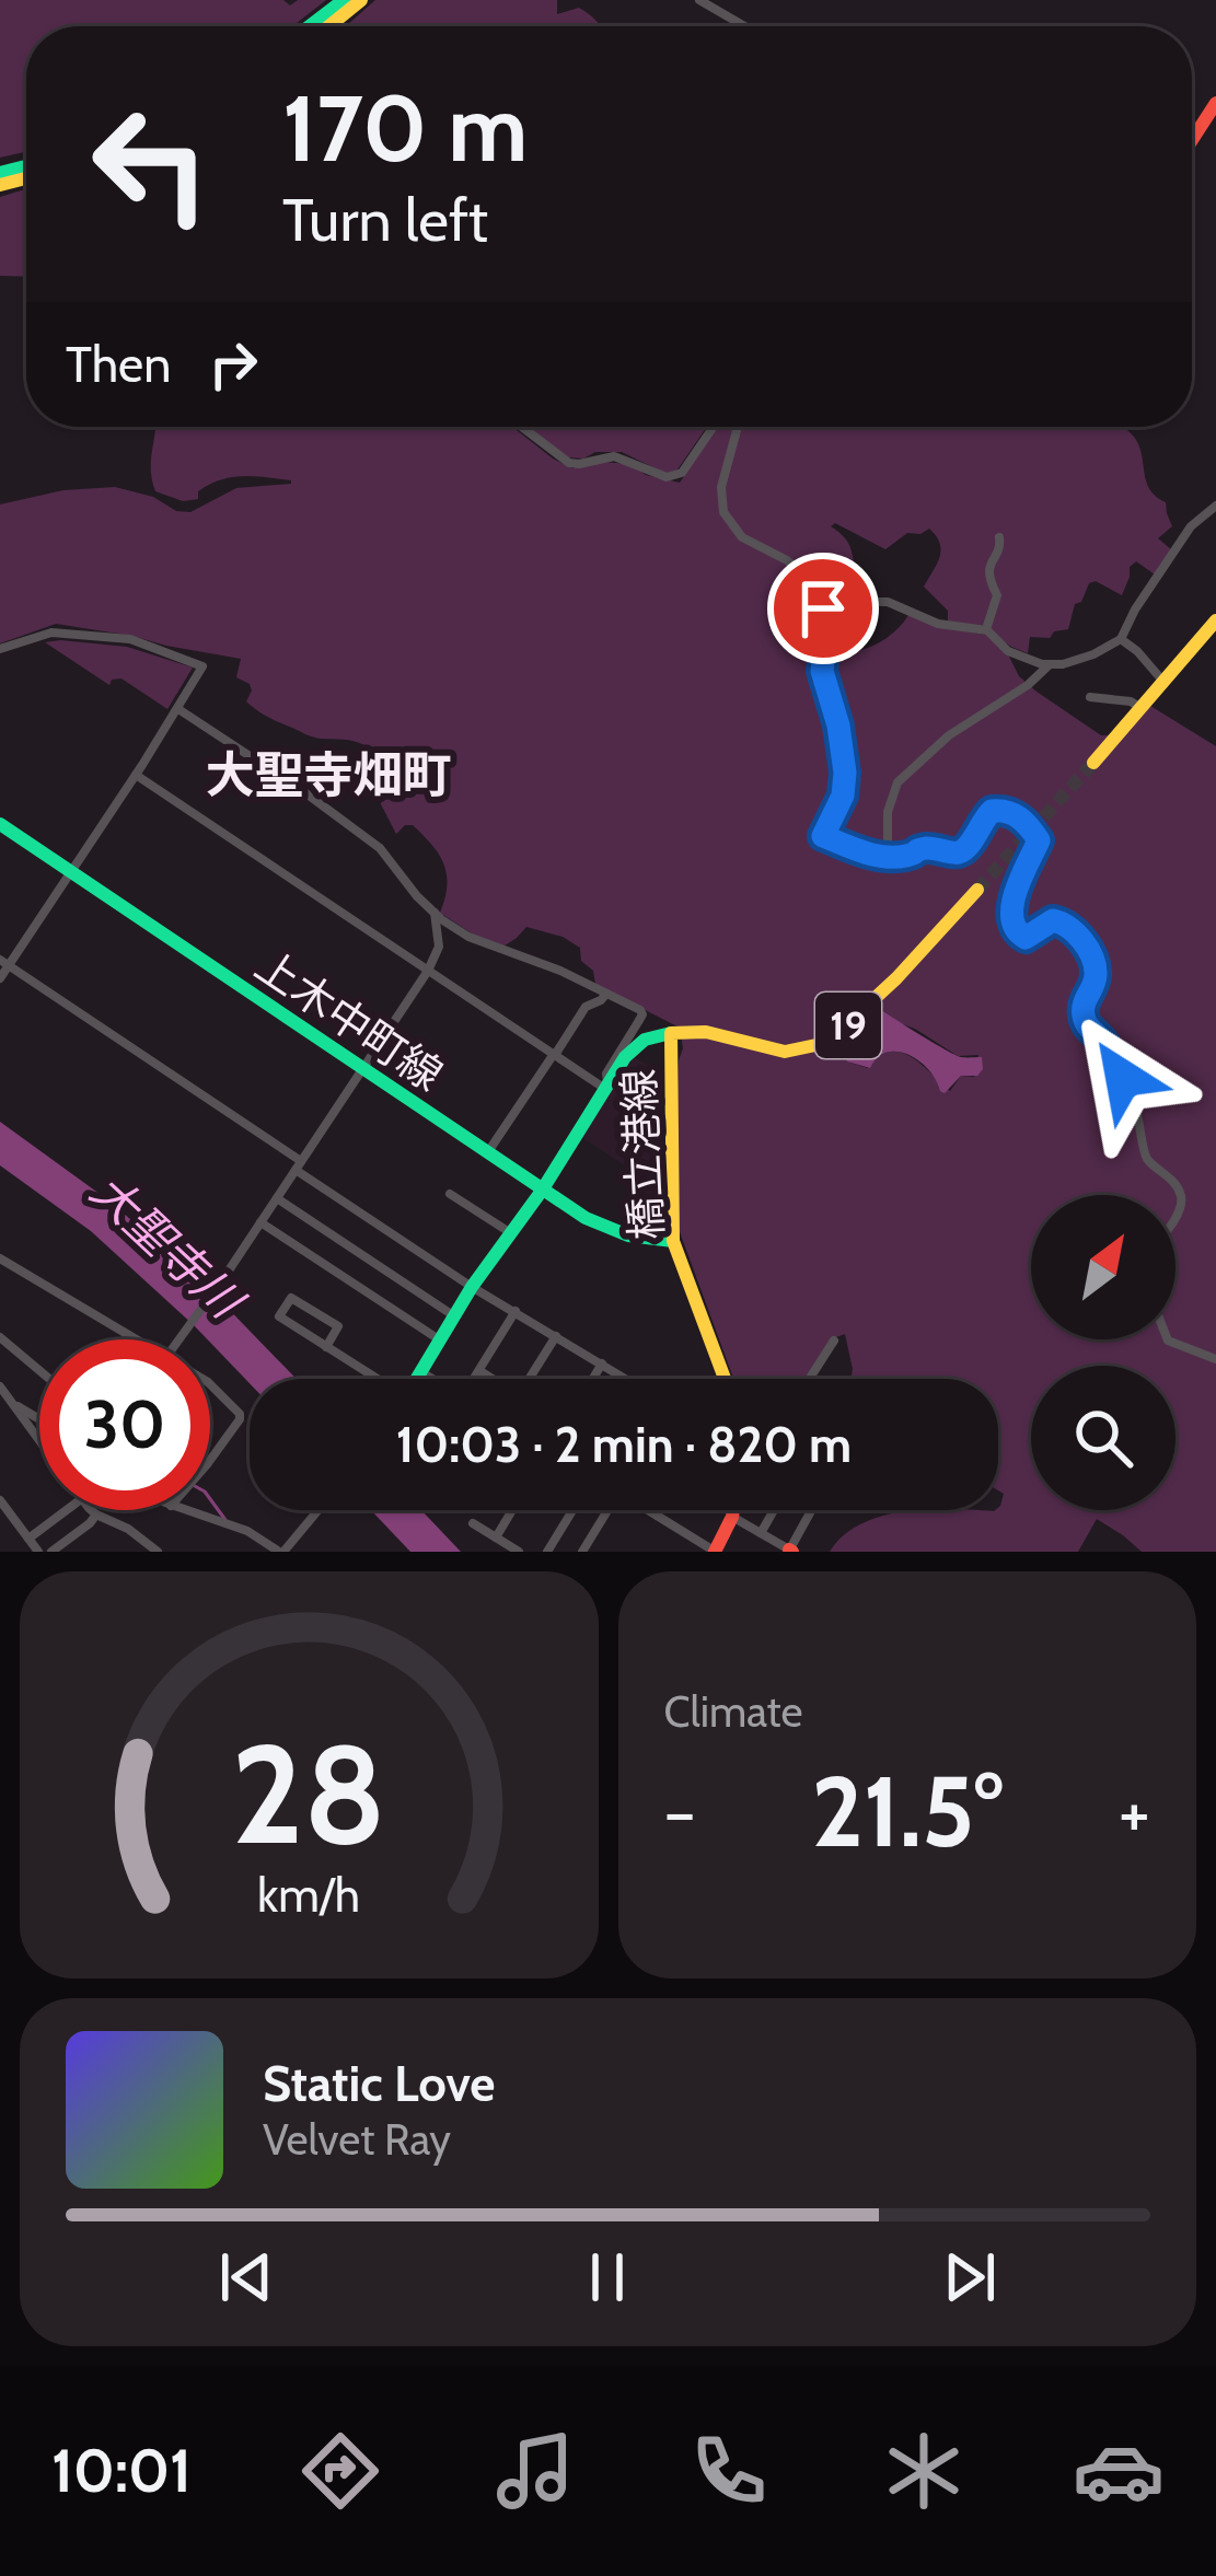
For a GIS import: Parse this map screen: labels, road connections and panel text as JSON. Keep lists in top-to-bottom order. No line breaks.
{"streets":{"main road":["上木中町線","19","橋立港線"]},"crossings":[["上木中町線","橋立港線"]],"districts":["大聖寺畑町"],"water":["大聖寺川"],"north":"top right","page":{"turn":["170 m","Turn left"],"then":"Then","limit":"30","trip":"10:03 · 2 min · 820 m","tile":"Climate","heat":["−","21.5°","+"],"song":["Static Love","Velvet Ray"],"tabs":"10:01","gauge":["28","km/h"]}}
